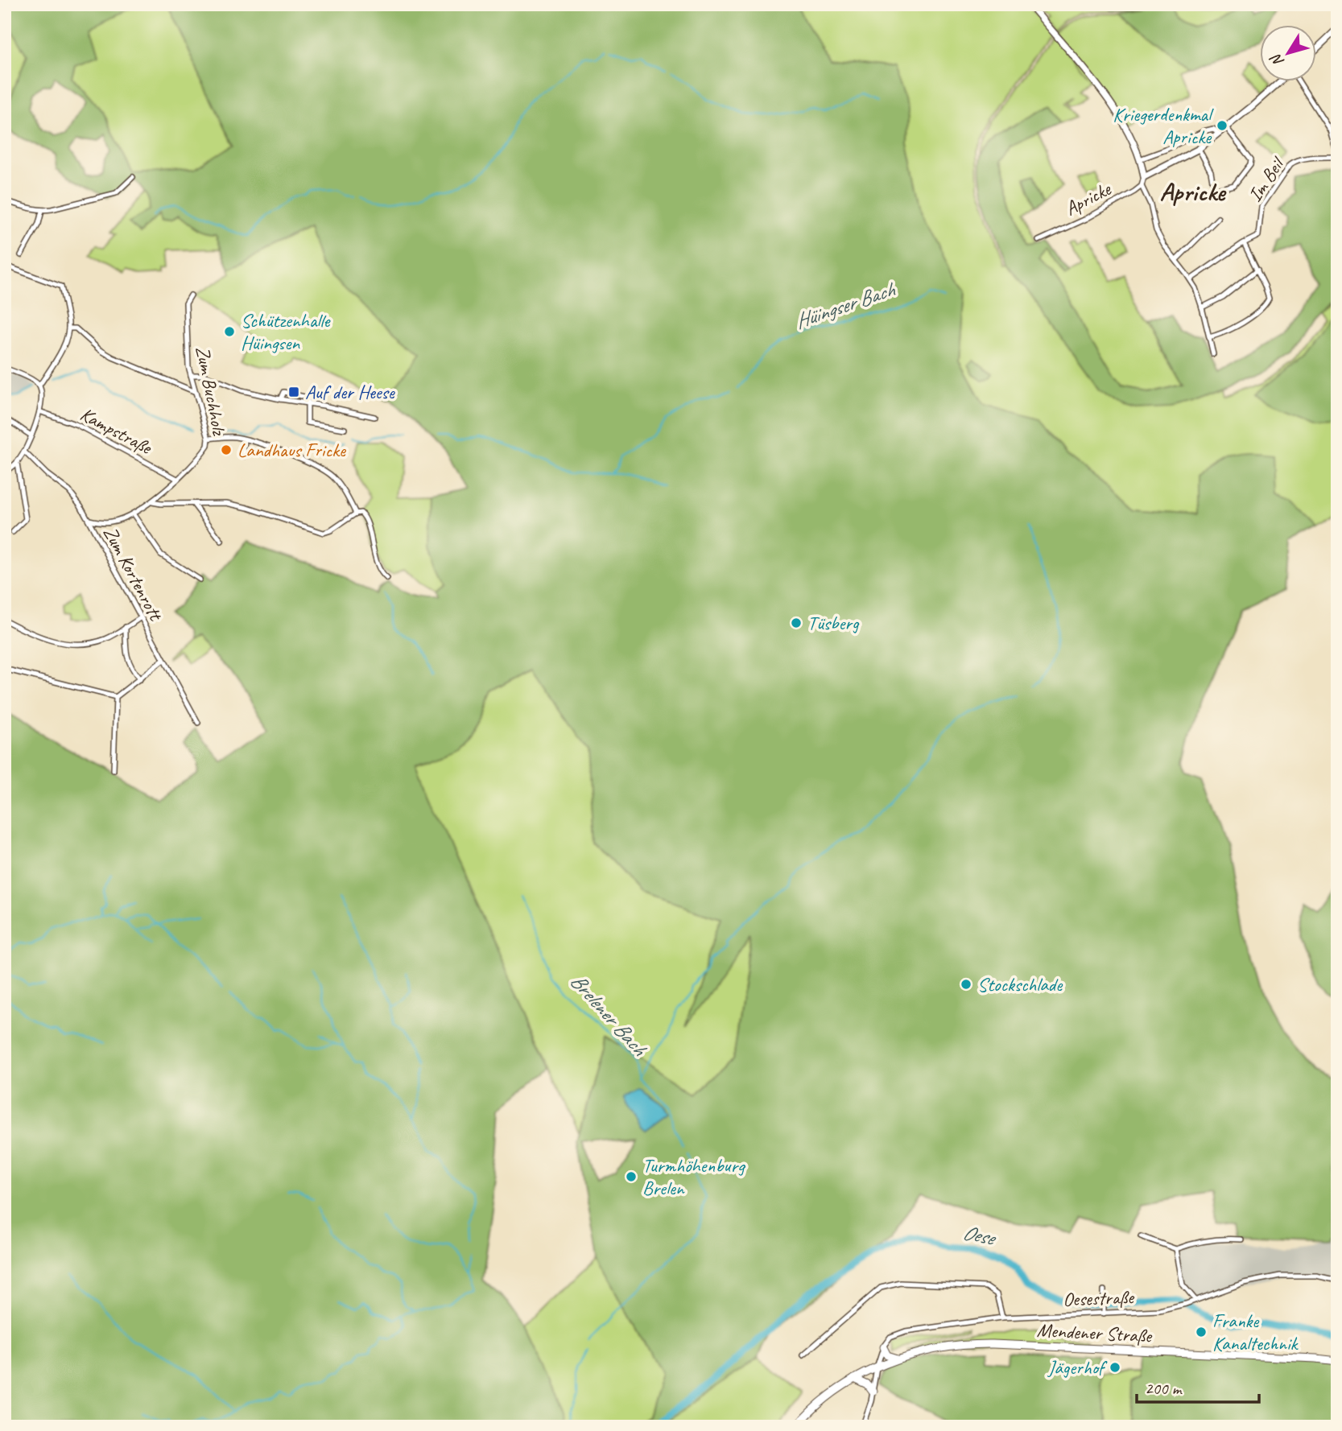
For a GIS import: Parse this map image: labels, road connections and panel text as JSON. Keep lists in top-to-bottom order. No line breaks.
{"streets":{"main road":["Mendener Straße"],"street":["Im Beil","Apricke","Zum Buchholz","Kampstraße","Zum Kortenrott","Oesestraße"]},"crossings":[["Zum Buchholz","Kampstraße"],["Zum Buchholz","Zum Kortenrott"]],"districts":["Apricke"],"water":["Hüingser Bach","Brelener Bach","Oese"],"places":{"other":["Kriegerdenkmal Apricke","Schützenhalle Hüingsen","Landhaus Fricke","Tüsberg","Stockschlade","Turmhöhenburg Brelen","Franke Kanaltechnik","Jägerhof"],"transit":["Auf der Heese"]},"scale_bar":"200 m","north":"bottom left"}
